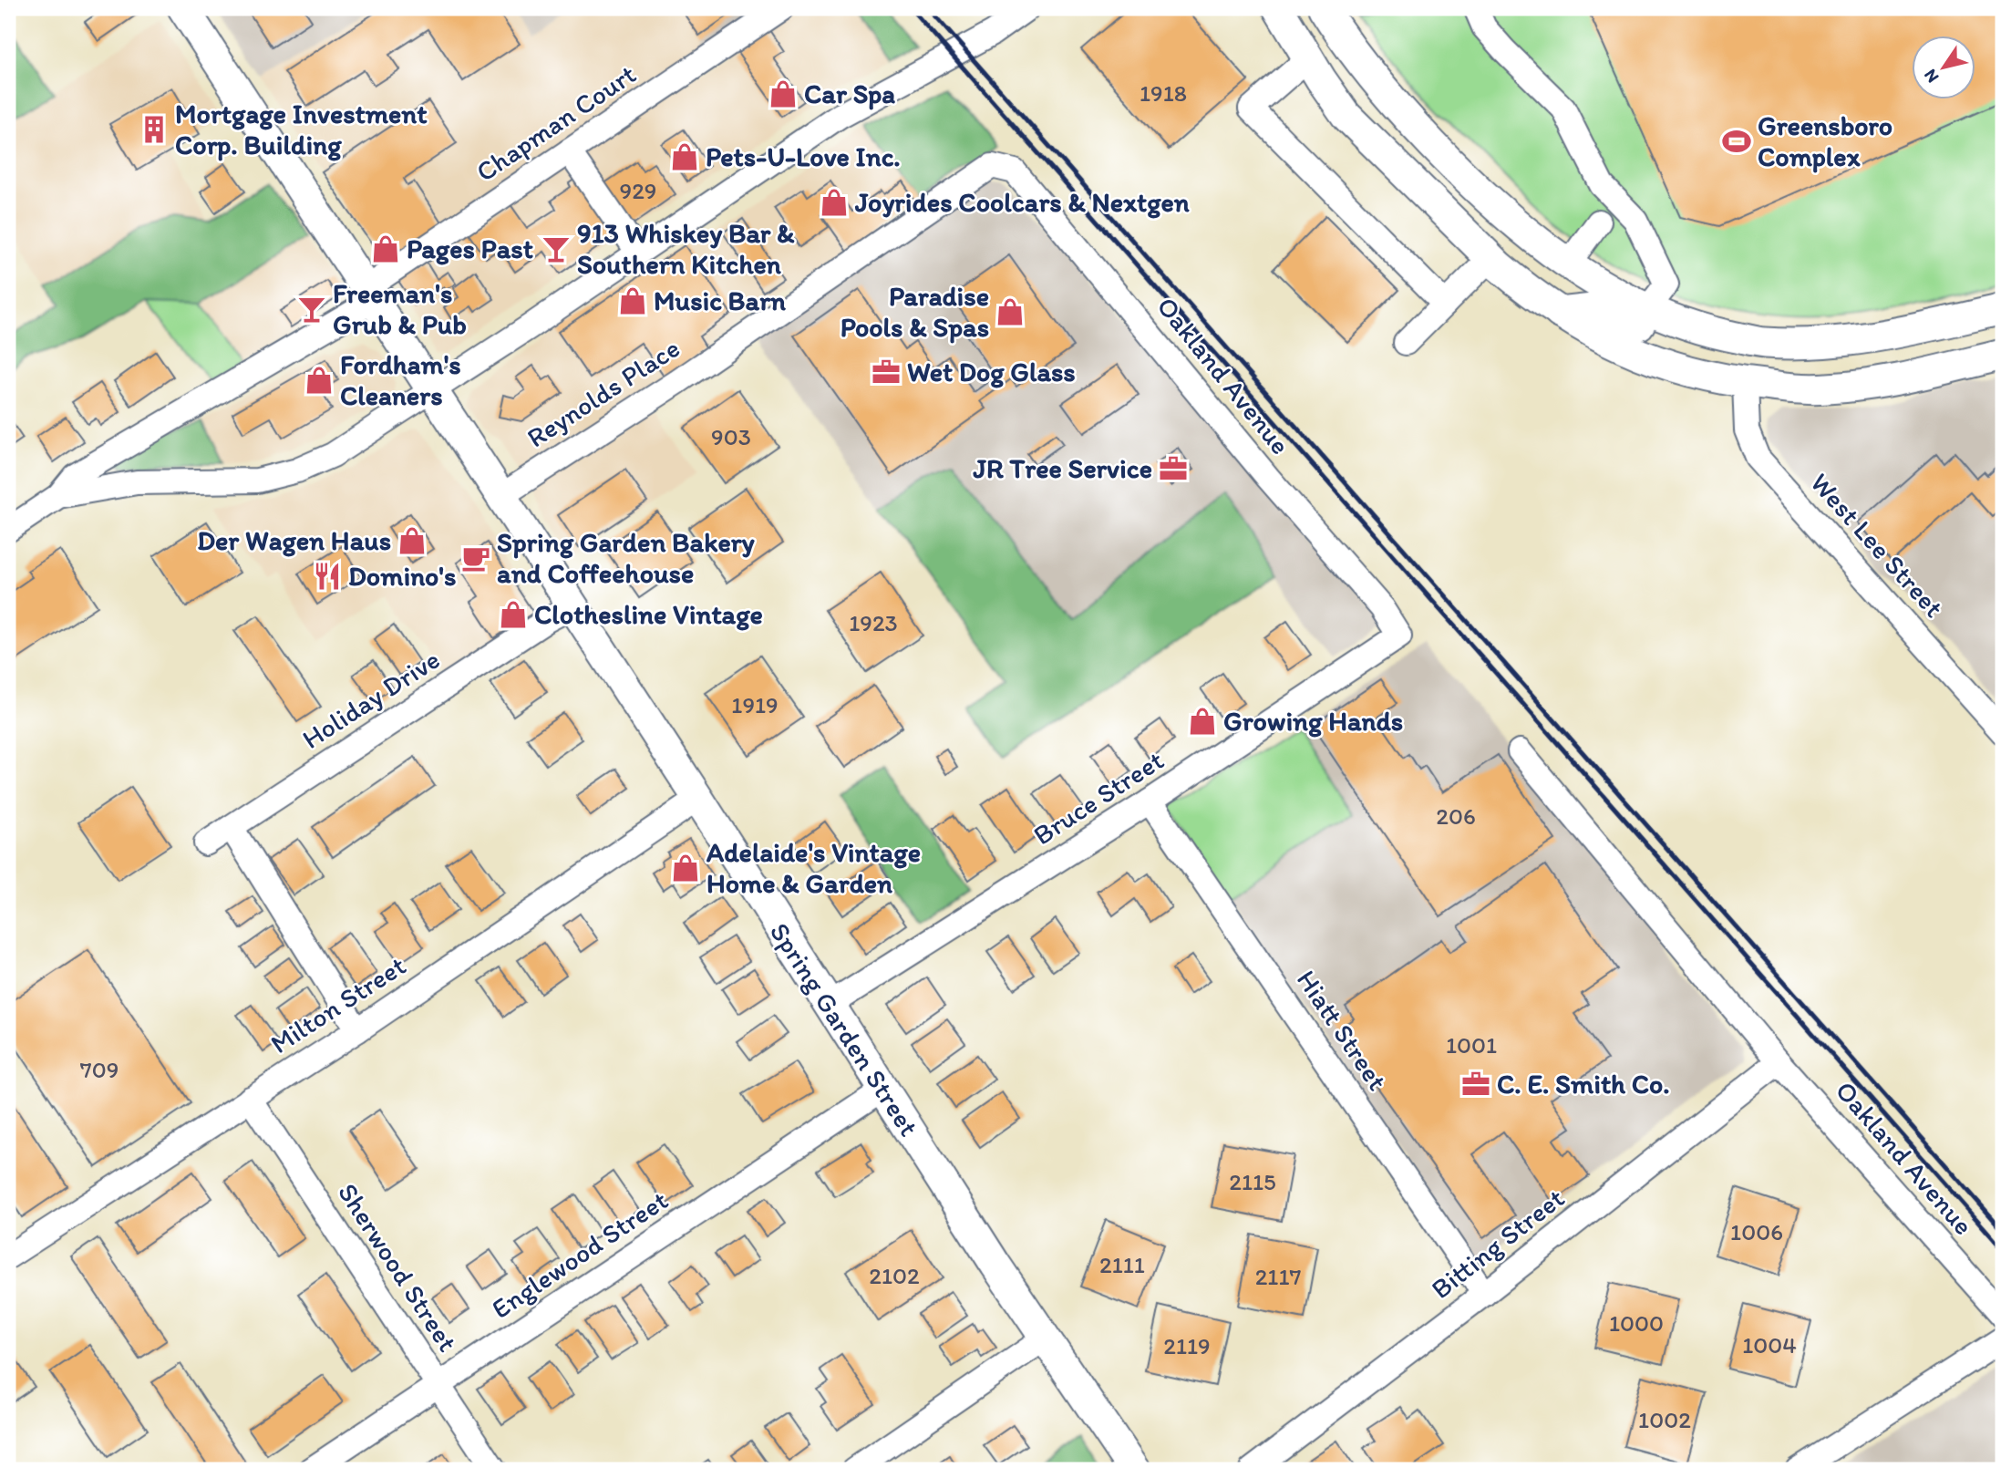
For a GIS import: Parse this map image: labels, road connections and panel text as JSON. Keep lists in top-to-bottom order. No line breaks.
{"streets":{"main road":["Spring Garden Street"],"street":["Chapman Court","Oakland Avenue","Reynolds Place","West Lee Street","Holiday Drive","Bruce Street","Milton Street","Hiatt Street","Bitting Street","Englewood Street","Sherwood Street"]},"crossings":[["Chapman Court","Spring Garden Street"],["Oakland Avenue","Reynolds Place"],["Oakland Avenue","Bruce Street"],["Oakland Avenue","Bitting Street"],["Reynolds Place","Spring Garden Street"],["Holiday Drive","Spring Garden Street"],["Bruce Street","Spring Garden Street"],["Bruce Street","Hiatt Street"],["Milton Street","Spring Garden Street"],["Milton Street","Sherwood Street"],["Spring Garden Street","Englewood Street"],["Hiatt Street","Bitting Street"],["Englewood Street","Sherwood Street"]],"places":{"shop":["Car Spa","Pets-U-Love Inc.","Joyrides Coolcars & Nextgen","Pages Past","Music Barn","Paradise Pools & Spas","Fordham's Cleaners","Der Wagen Haus","Clothesline Vintage","Growing Hands","Adelaide's Vintage Home & Garden"],"building":["Mortgage Investment Corp. Building"],"sports":["Greensboro Complex"],"bar":["913 Whiskey Bar & Southern Kitchen","Freeman's Grub & Pub"],"office":["Wet Dog Glass","JR Tree Service","C. E. Smith Co."],"cafe":["Spring Garden Bakery and Coffeehouse"],"restaurant":["Domino's"]},"house_numbers":["1918","929","903","1923","1919","206","1001","709","2115","1006","2111","2102","2117","1000","1004","2119","1002"],"north":"bottom left"}
